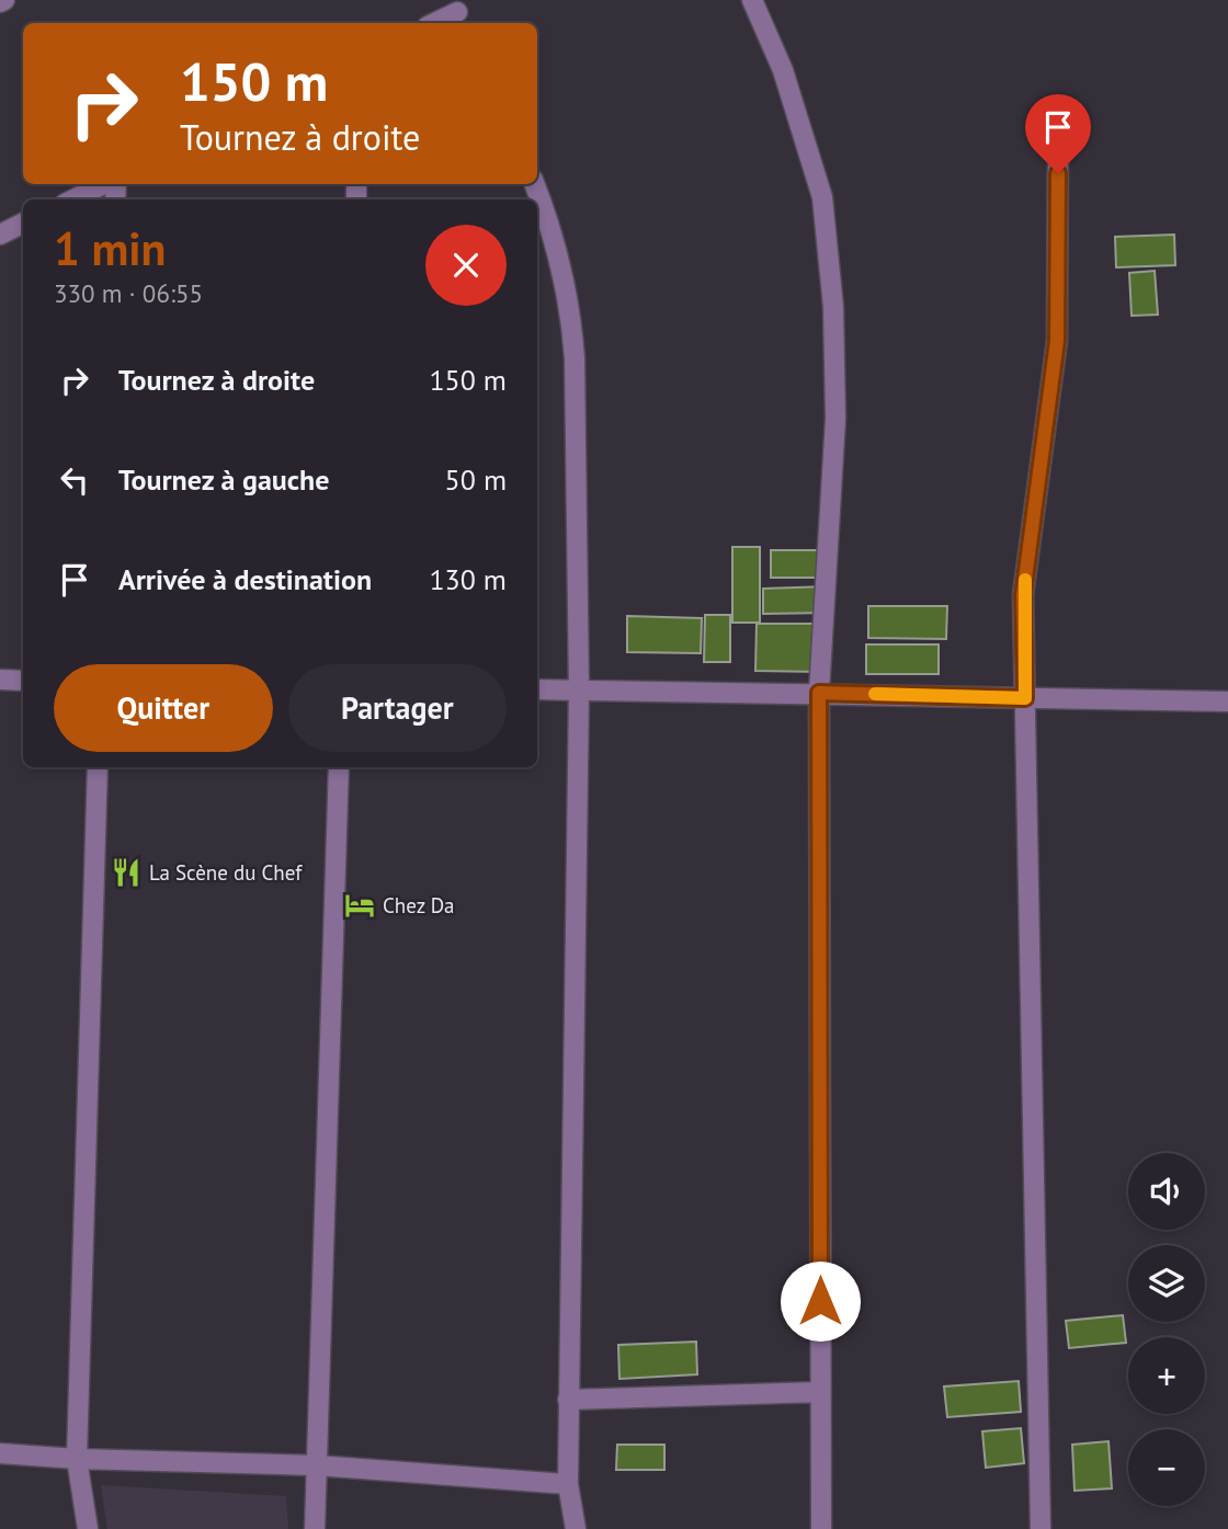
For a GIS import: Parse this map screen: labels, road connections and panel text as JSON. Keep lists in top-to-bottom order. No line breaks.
{"places":{"restaurant":["La Scène du Chef"],"hotel":["Chez Da"]},"page":{"turn":["150 m","Tournez à droite"],"heading":["1 min","330 m · 06:55"],"list":[{"name":"Tournez à droite","value":"150 m"},{"name":"Tournez à gauche","value":"50 m"},{"name":"Arrivée à destination","value":"130 m"}],"buttons":["Quitter","Partager"],"map_buttons":["+","−"]}}
